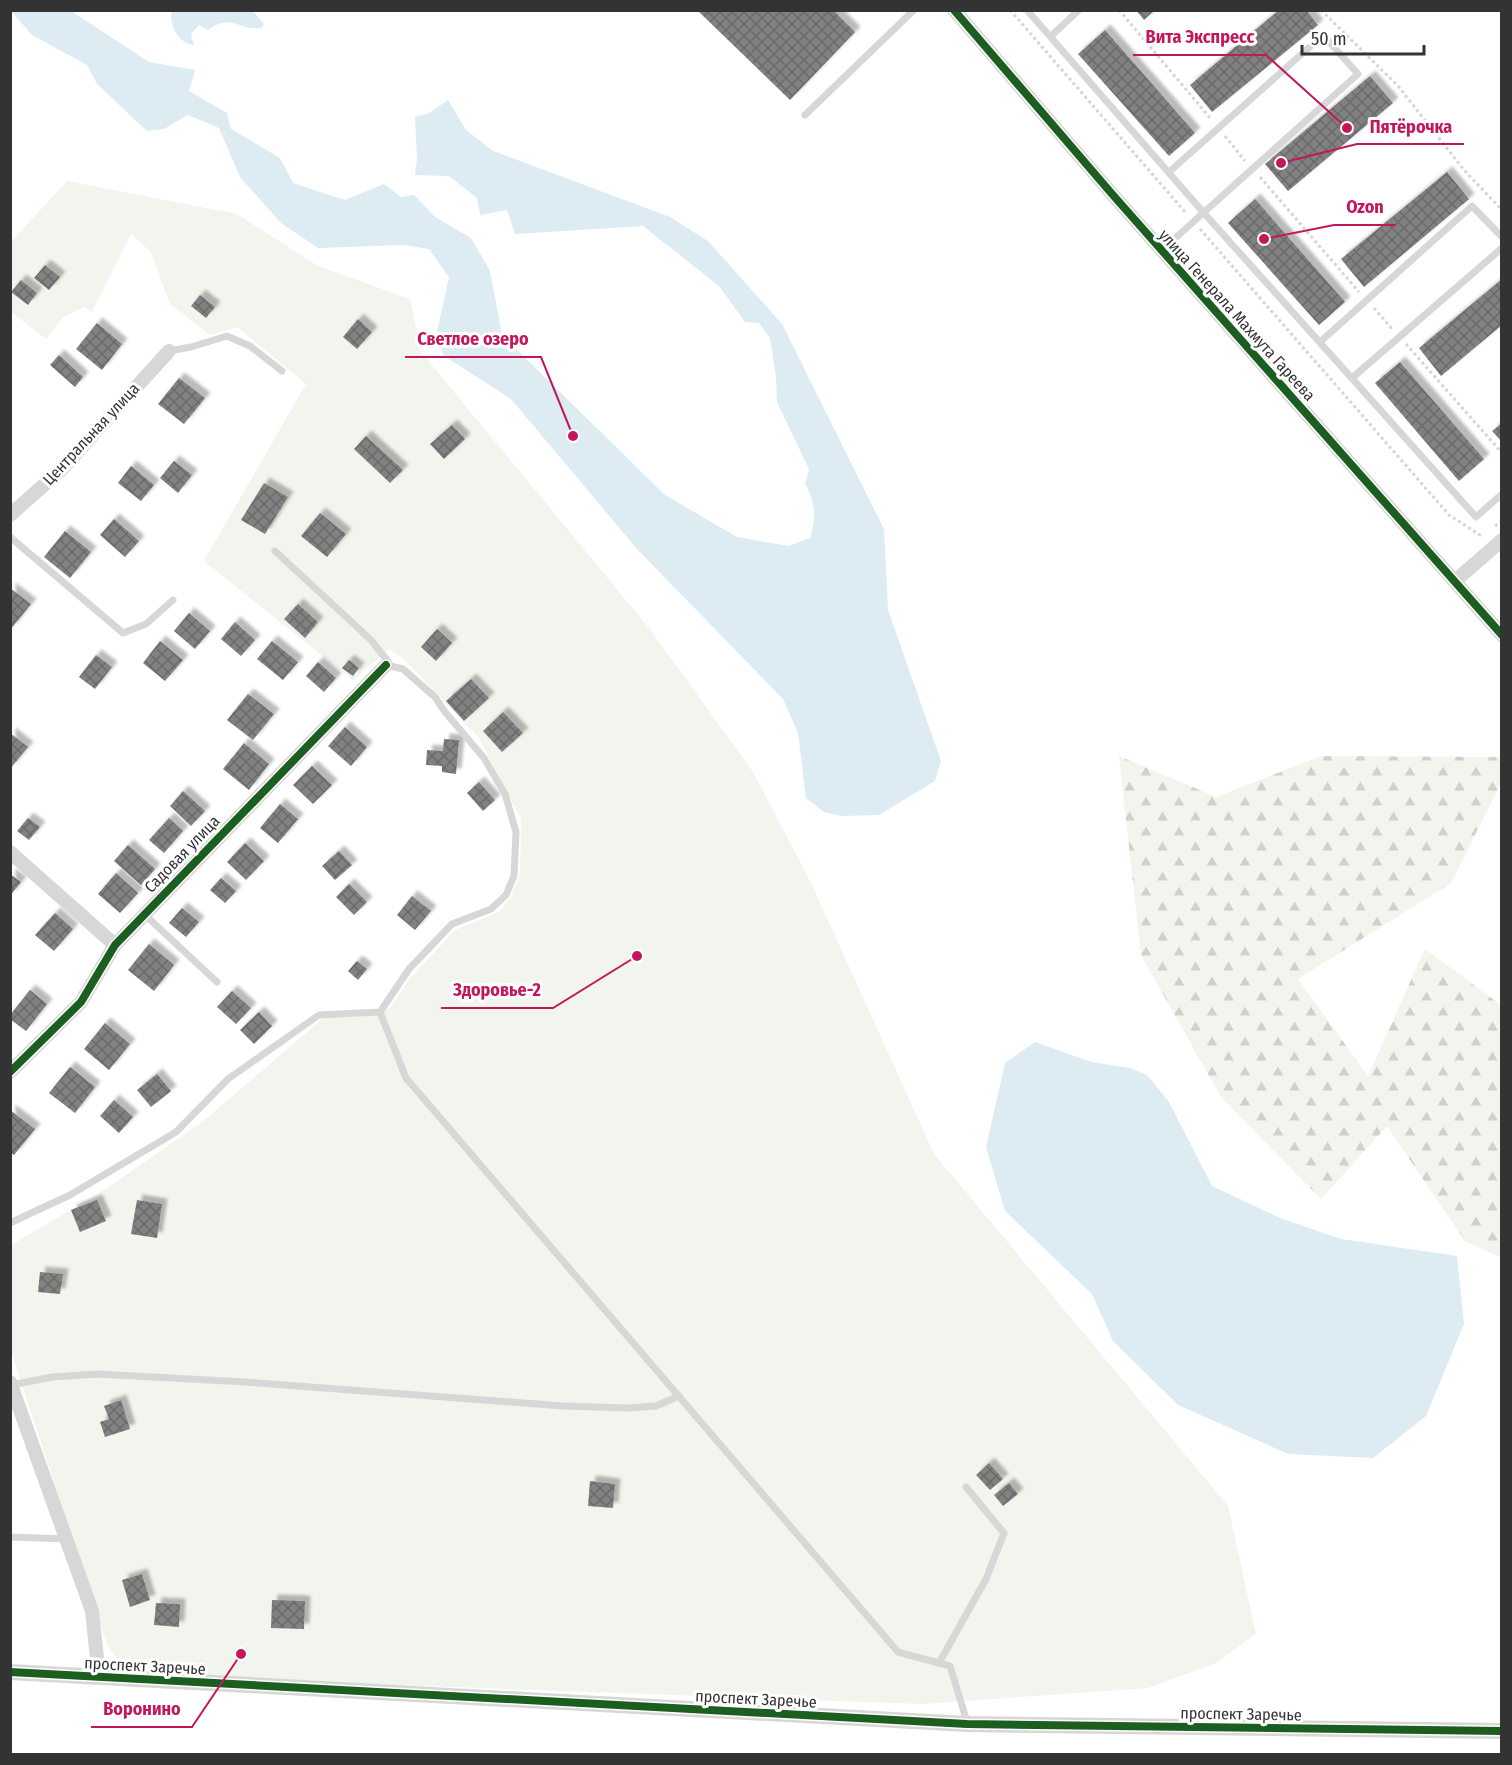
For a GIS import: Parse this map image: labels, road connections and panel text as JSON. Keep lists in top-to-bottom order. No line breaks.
{"streets":{"street":["улица Генерала Махмута Гареева","Центральная улица","Садовая улица","проспект Заречье"]},"places":["Вита Экспресс","Пятёрочка","Ozon","Светлое озеро","Здоровье-2","Воронино"],"scale_bar":"50 m"}
